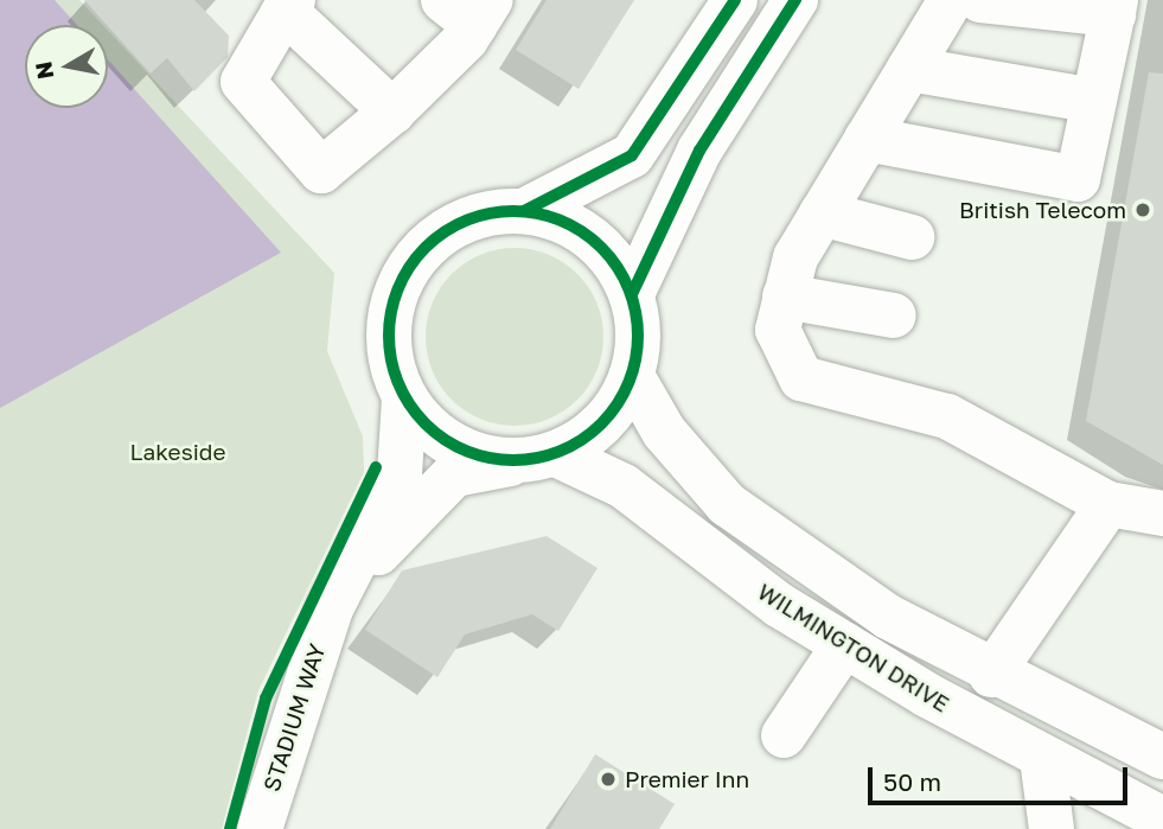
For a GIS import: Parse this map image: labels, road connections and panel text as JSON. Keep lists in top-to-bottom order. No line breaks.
{"streets":{"street":["WILMINGTON DRIVE","STADIUM WAY"]},"crossings":[["WILMINGTON DRIVE","STADIUM WAY"]],"parks":["Lakeside"],"places":["British Telecom","Premier Inn"],"scale_bar":"50 m","north":"left"}
